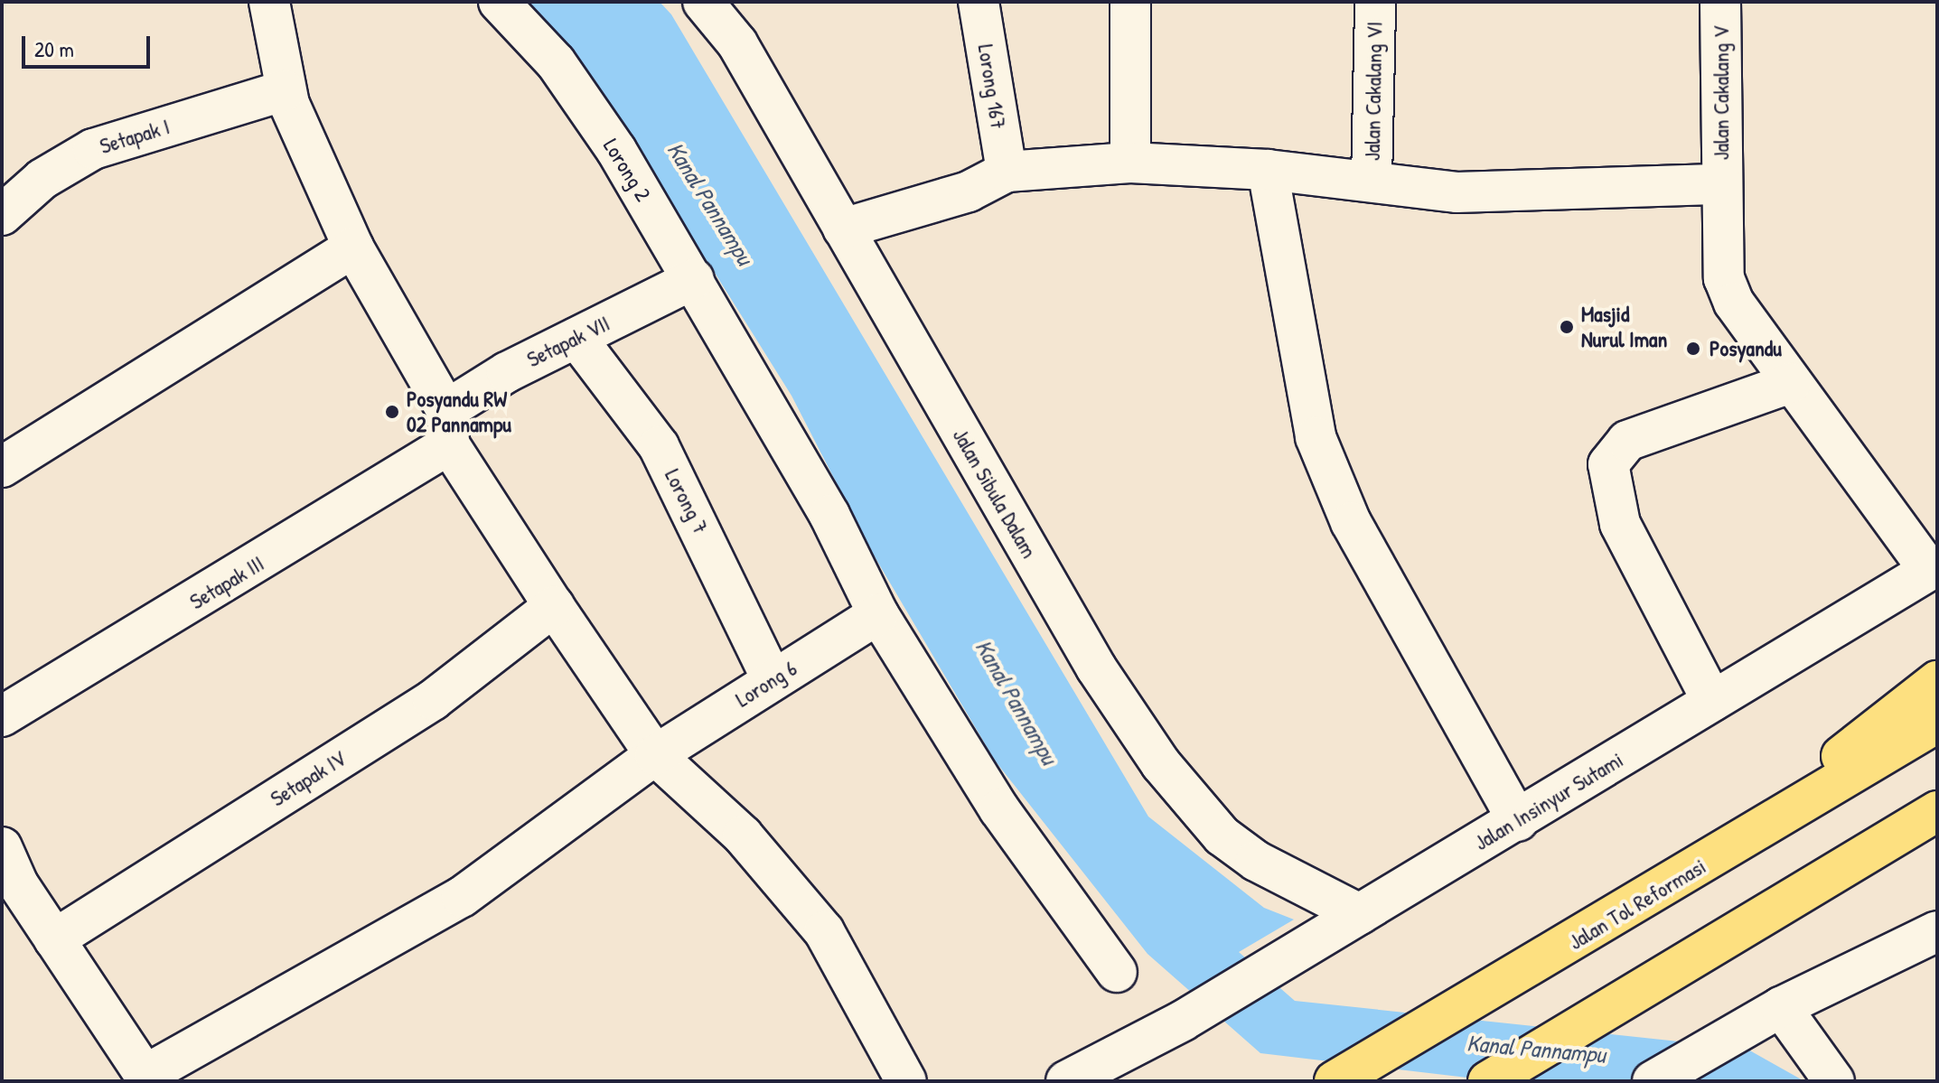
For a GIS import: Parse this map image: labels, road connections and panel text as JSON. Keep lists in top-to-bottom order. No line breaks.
{"streets":{"highway":["Jalan Tol Reformasi"],"street":["Lorong 167","Jalan Cakalang VI","Jalan Cakalang V","Setapak I","Lorong 2","Setapak VII","Jalan Sibula Dalam","Lorong 7","Setapak III","Lorong 6","Setapak IV","Jalan Insinyur Sutami"]},"crossings":[["Jalan Cakalang V","Jalan Insinyur Sutami"],["Lorong 2","Setapak VII"],["Lorong 2","Lorong 6"],["Setapak VII","Lorong 7"],["Setapak VII","Setapak III"],["Jalan Sibula Dalam","Jalan Insinyur Sutami"],["Lorong 7","Lorong 6"]],"water":["Kanal Pannampu"],"places":["Masjid Nurul Iman","Posyandu","Posyandu RW 02 Pannampu"],"scale_bar":"20 m"}
